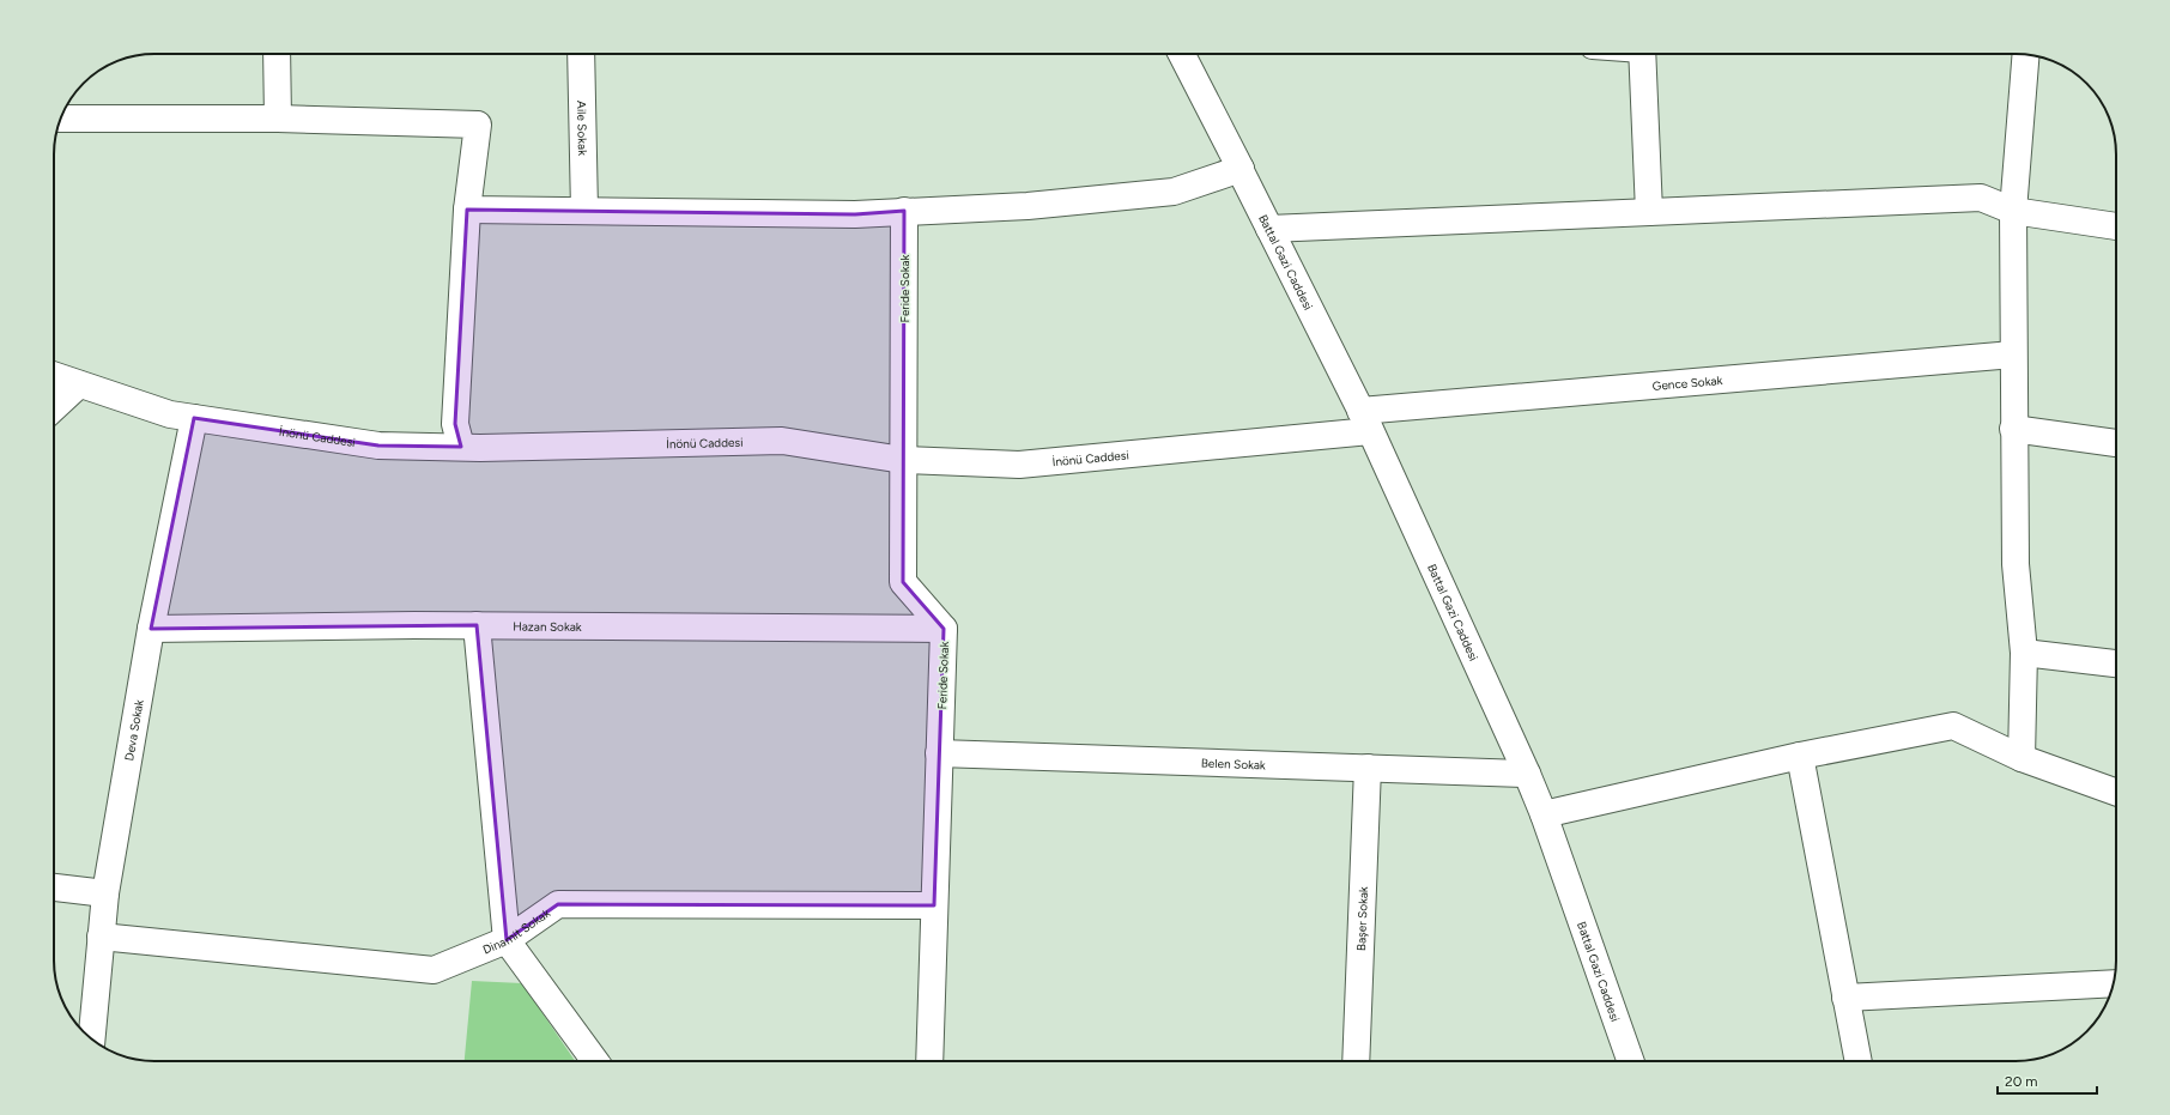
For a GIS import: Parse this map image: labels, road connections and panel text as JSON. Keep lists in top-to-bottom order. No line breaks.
{"streets":{"street":["Aile Sokak","Battal Gazi Caddesi","Feride Sokak","Gence Sokak","İnönü Caddesi","Hazan Sokak","Deva Sokak","Belen Sokak","Başer Sokak","Dinamit Sokak"]},"crossings":[["Battal Gazi Caddesi","Gence Sokak"],["Battal Gazi Caddesi","İnönü Caddesi"],["Battal Gazi Caddesi","Belen Sokak"],["Feride Sokak","İnönü Caddesi"],["Feride Sokak","Hazan Sokak"],["Feride Sokak","Belen Sokak"],["Feride Sokak","Dinamit Sokak"],["Gence Sokak","İnönü Caddesi"],["İnönü Caddesi","Deva Sokak"],["Hazan Sokak","Deva Sokak"],["Deva Sokak","Dinamit Sokak"],["Belen Sokak","Başer Sokak"]],"scale_bar":"20 m"}
